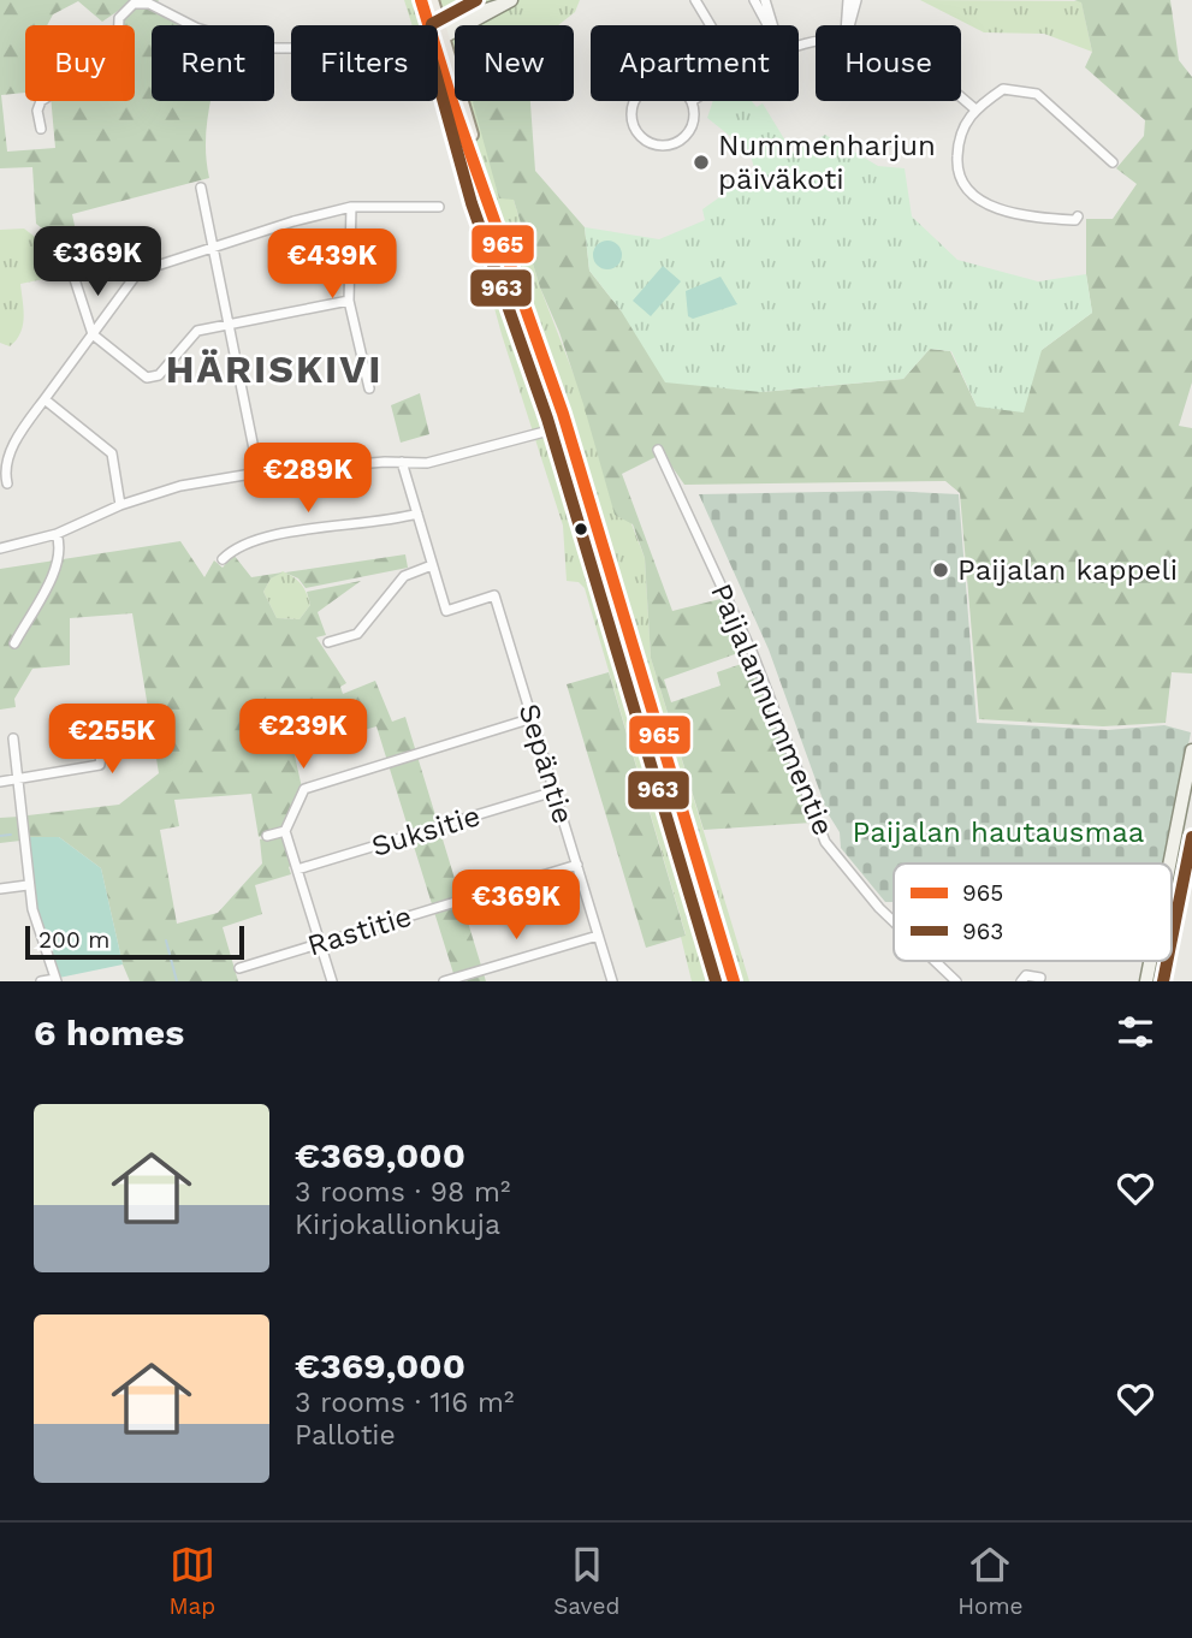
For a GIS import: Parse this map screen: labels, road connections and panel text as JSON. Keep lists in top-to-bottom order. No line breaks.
{"streets":{"street":["Paijalannummentie","Sepäntie","Suksitie","Rastitie"]},"crossings":[["Sepäntie","Suksitie"],["Sepäntie","Rastitie"]],"districts":["HÄRISKIVI"],"parks":["Paijalan hautausmaa"],"places":["Nummenharjun päiväkoti","Paijalan kappeli"],"lines":["transit line 965","transit line 963"],"legend":["965","963"],"scale_bar":"200 m","page":{"chip":["Buy","Rent","Filters","New","Apartment","House"],"price":["€369K","€439K","€289K","€239K","€255K","€369K"],"scale":"200 m","heading":"6 homes","list":[{"name":"€369,000","note":"3 rooms · 98 m² · Kirjokallionkuja"},{"name":"€369,000","note":"3 rooms · 116 m² · Pallotie"}],"tabs":["Map","Saved","Home"]}}
